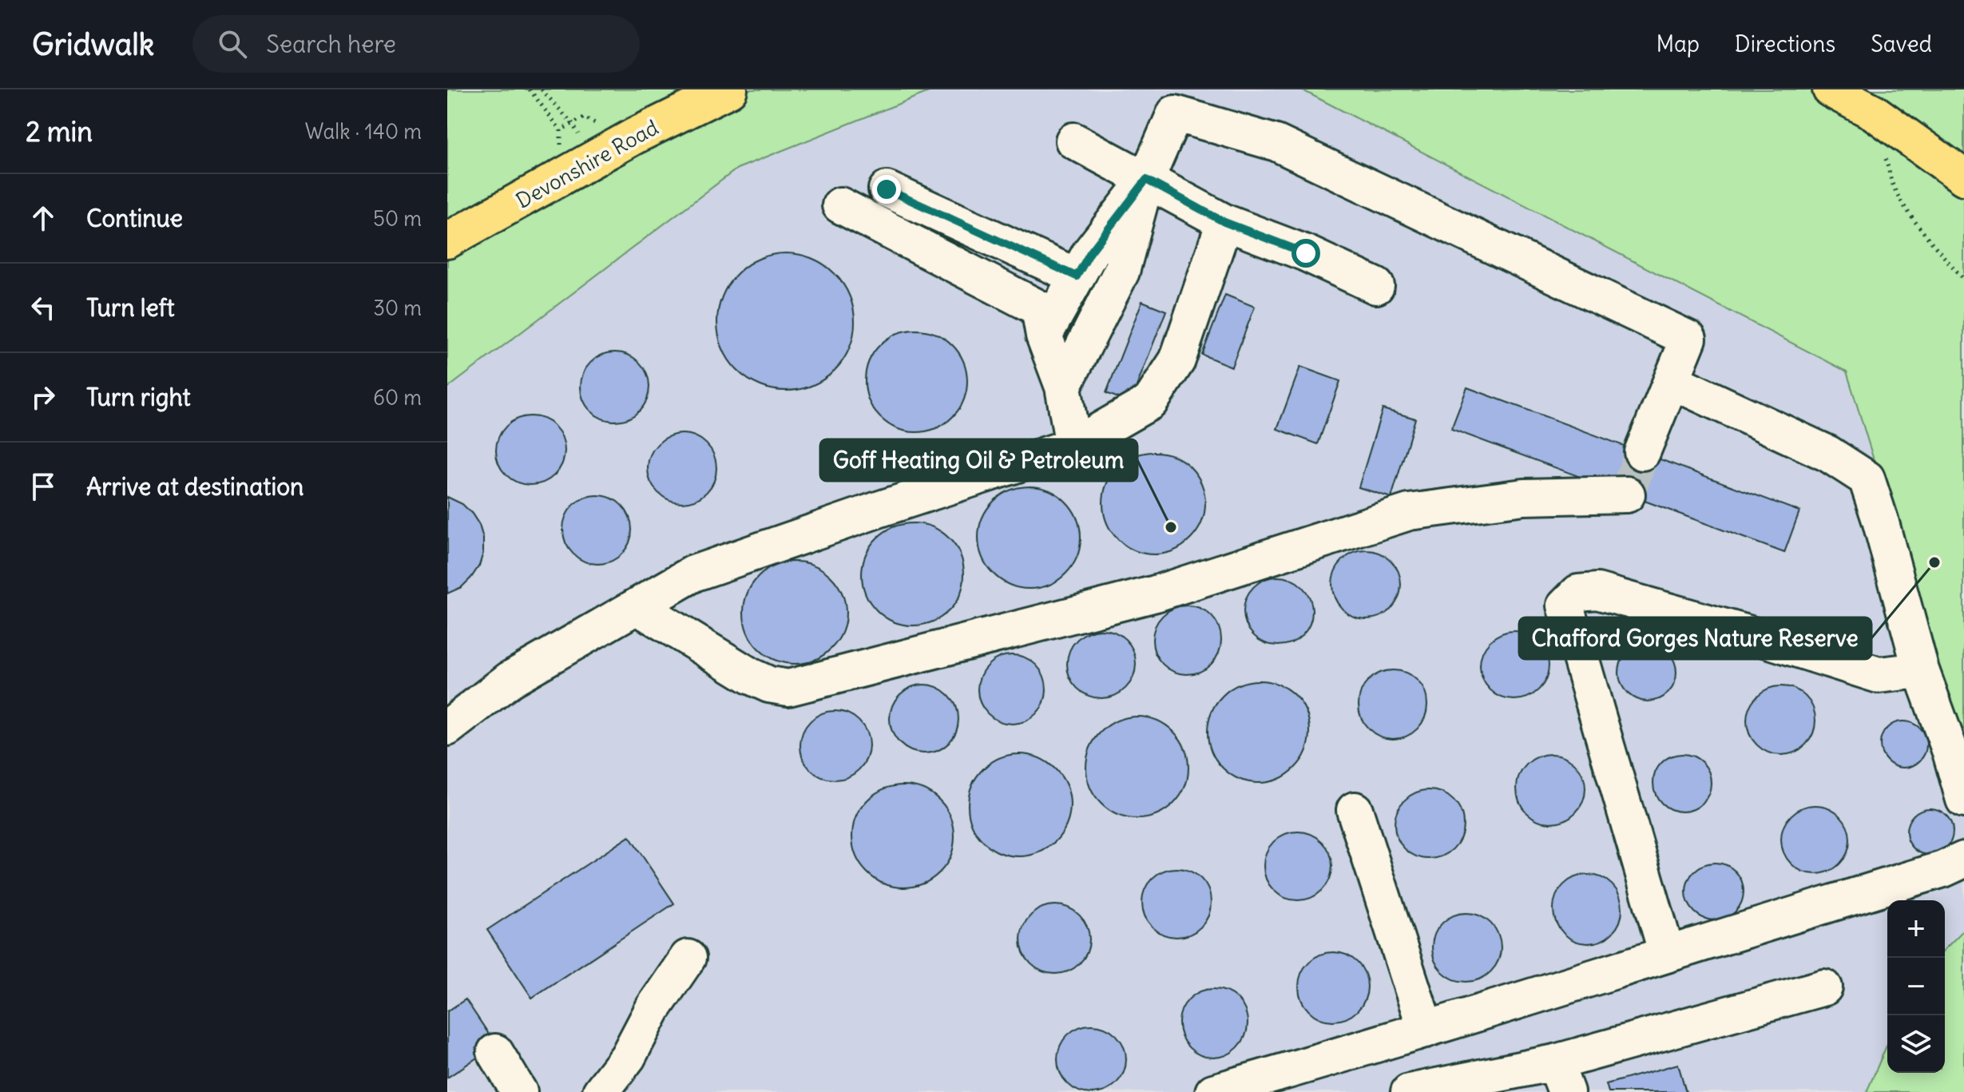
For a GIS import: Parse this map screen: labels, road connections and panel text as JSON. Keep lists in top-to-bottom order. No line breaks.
{"streets":{"main road":["Devonshire Road"]},"places":["Goff Heating Oil & Petroleum","Chafford Gorges Nature Reserve"],"page":{"header":"Gridwalk","search":"Search here","nav":["Map","Directions","Saved"],"heading":["2 min","Walk · 140 m"],"list":[["Continue","50 m"],["Turn left","30 m"],["Turn right","60 m"],"Arrive at destination"],"map_buttons":["+","−"]}}
